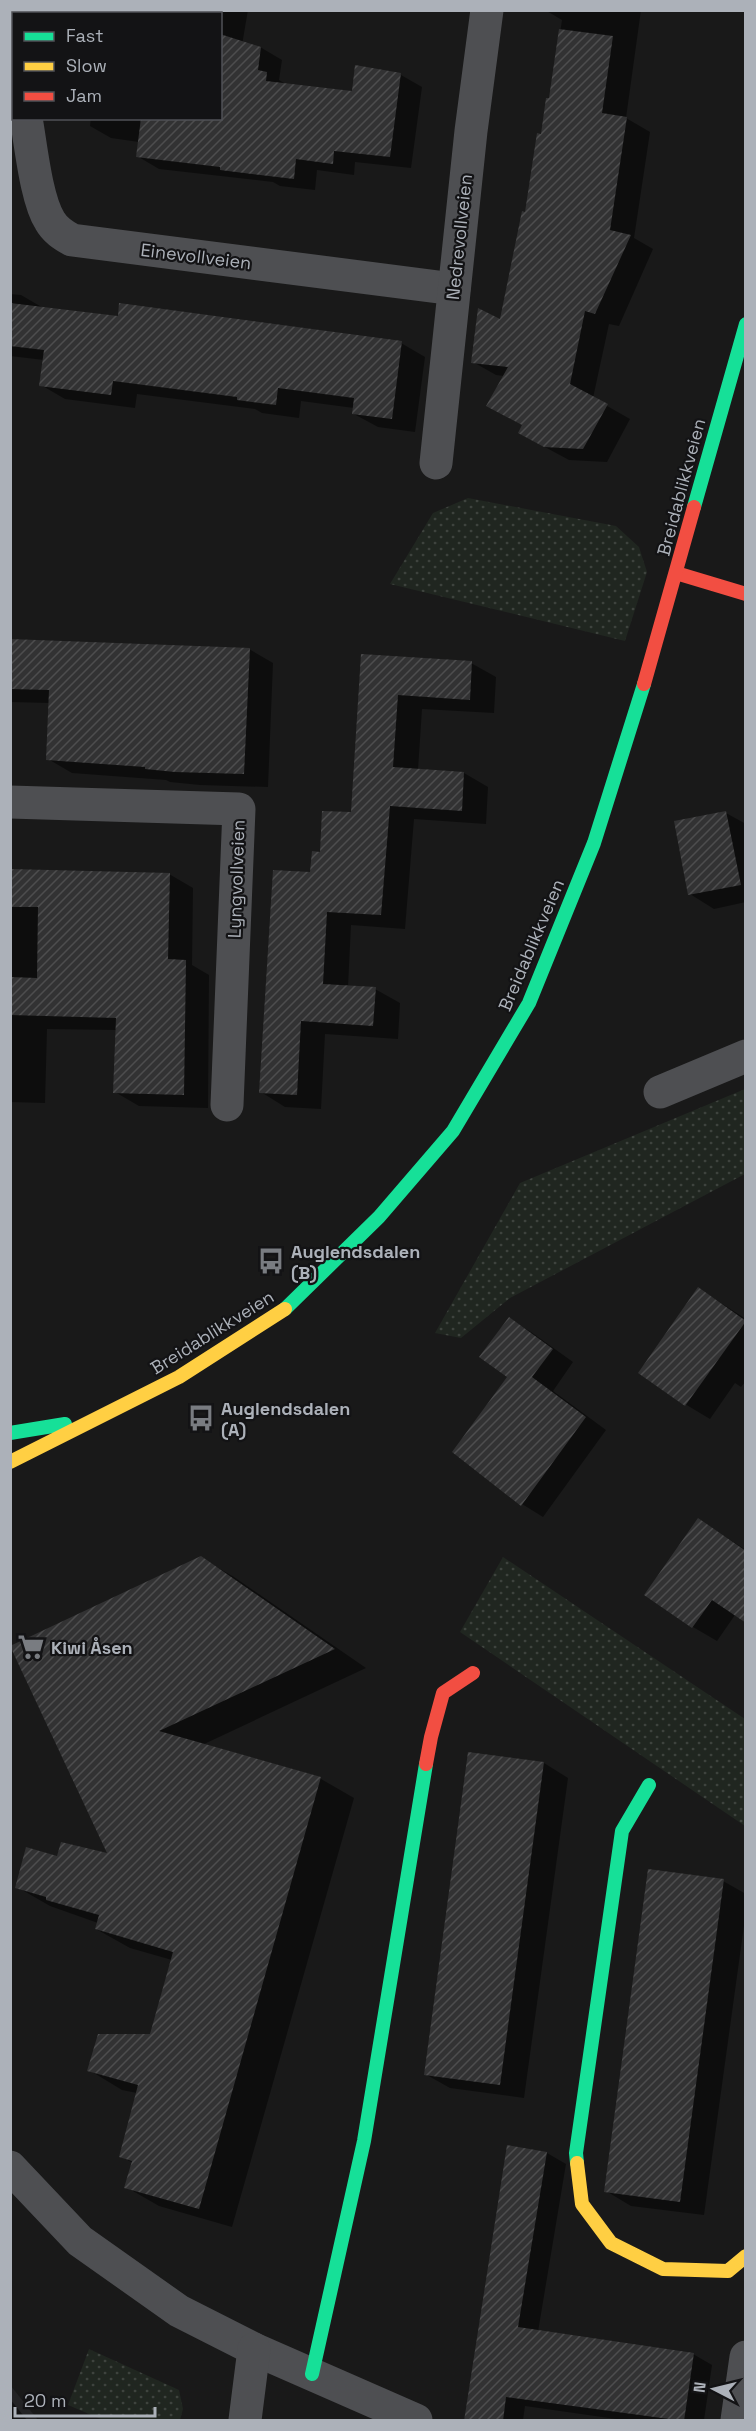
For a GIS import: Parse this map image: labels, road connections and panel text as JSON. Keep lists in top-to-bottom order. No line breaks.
{"streets":{"main road":["Breidablikkveien"],"street":["Nedrevollveien","Einevollveien","Lyngvollveien"]},"crossings":[["Nedrevollveien","Einevollveien"]],"places":{"bus stop":["Auglendsdalen (B)","Auglendsdalen (A)"],"supermarket":["Kiwi Åsen"]},"legend":["Fast","Slow","Jam"],"scale_bar":"20 m","north":"left"}
